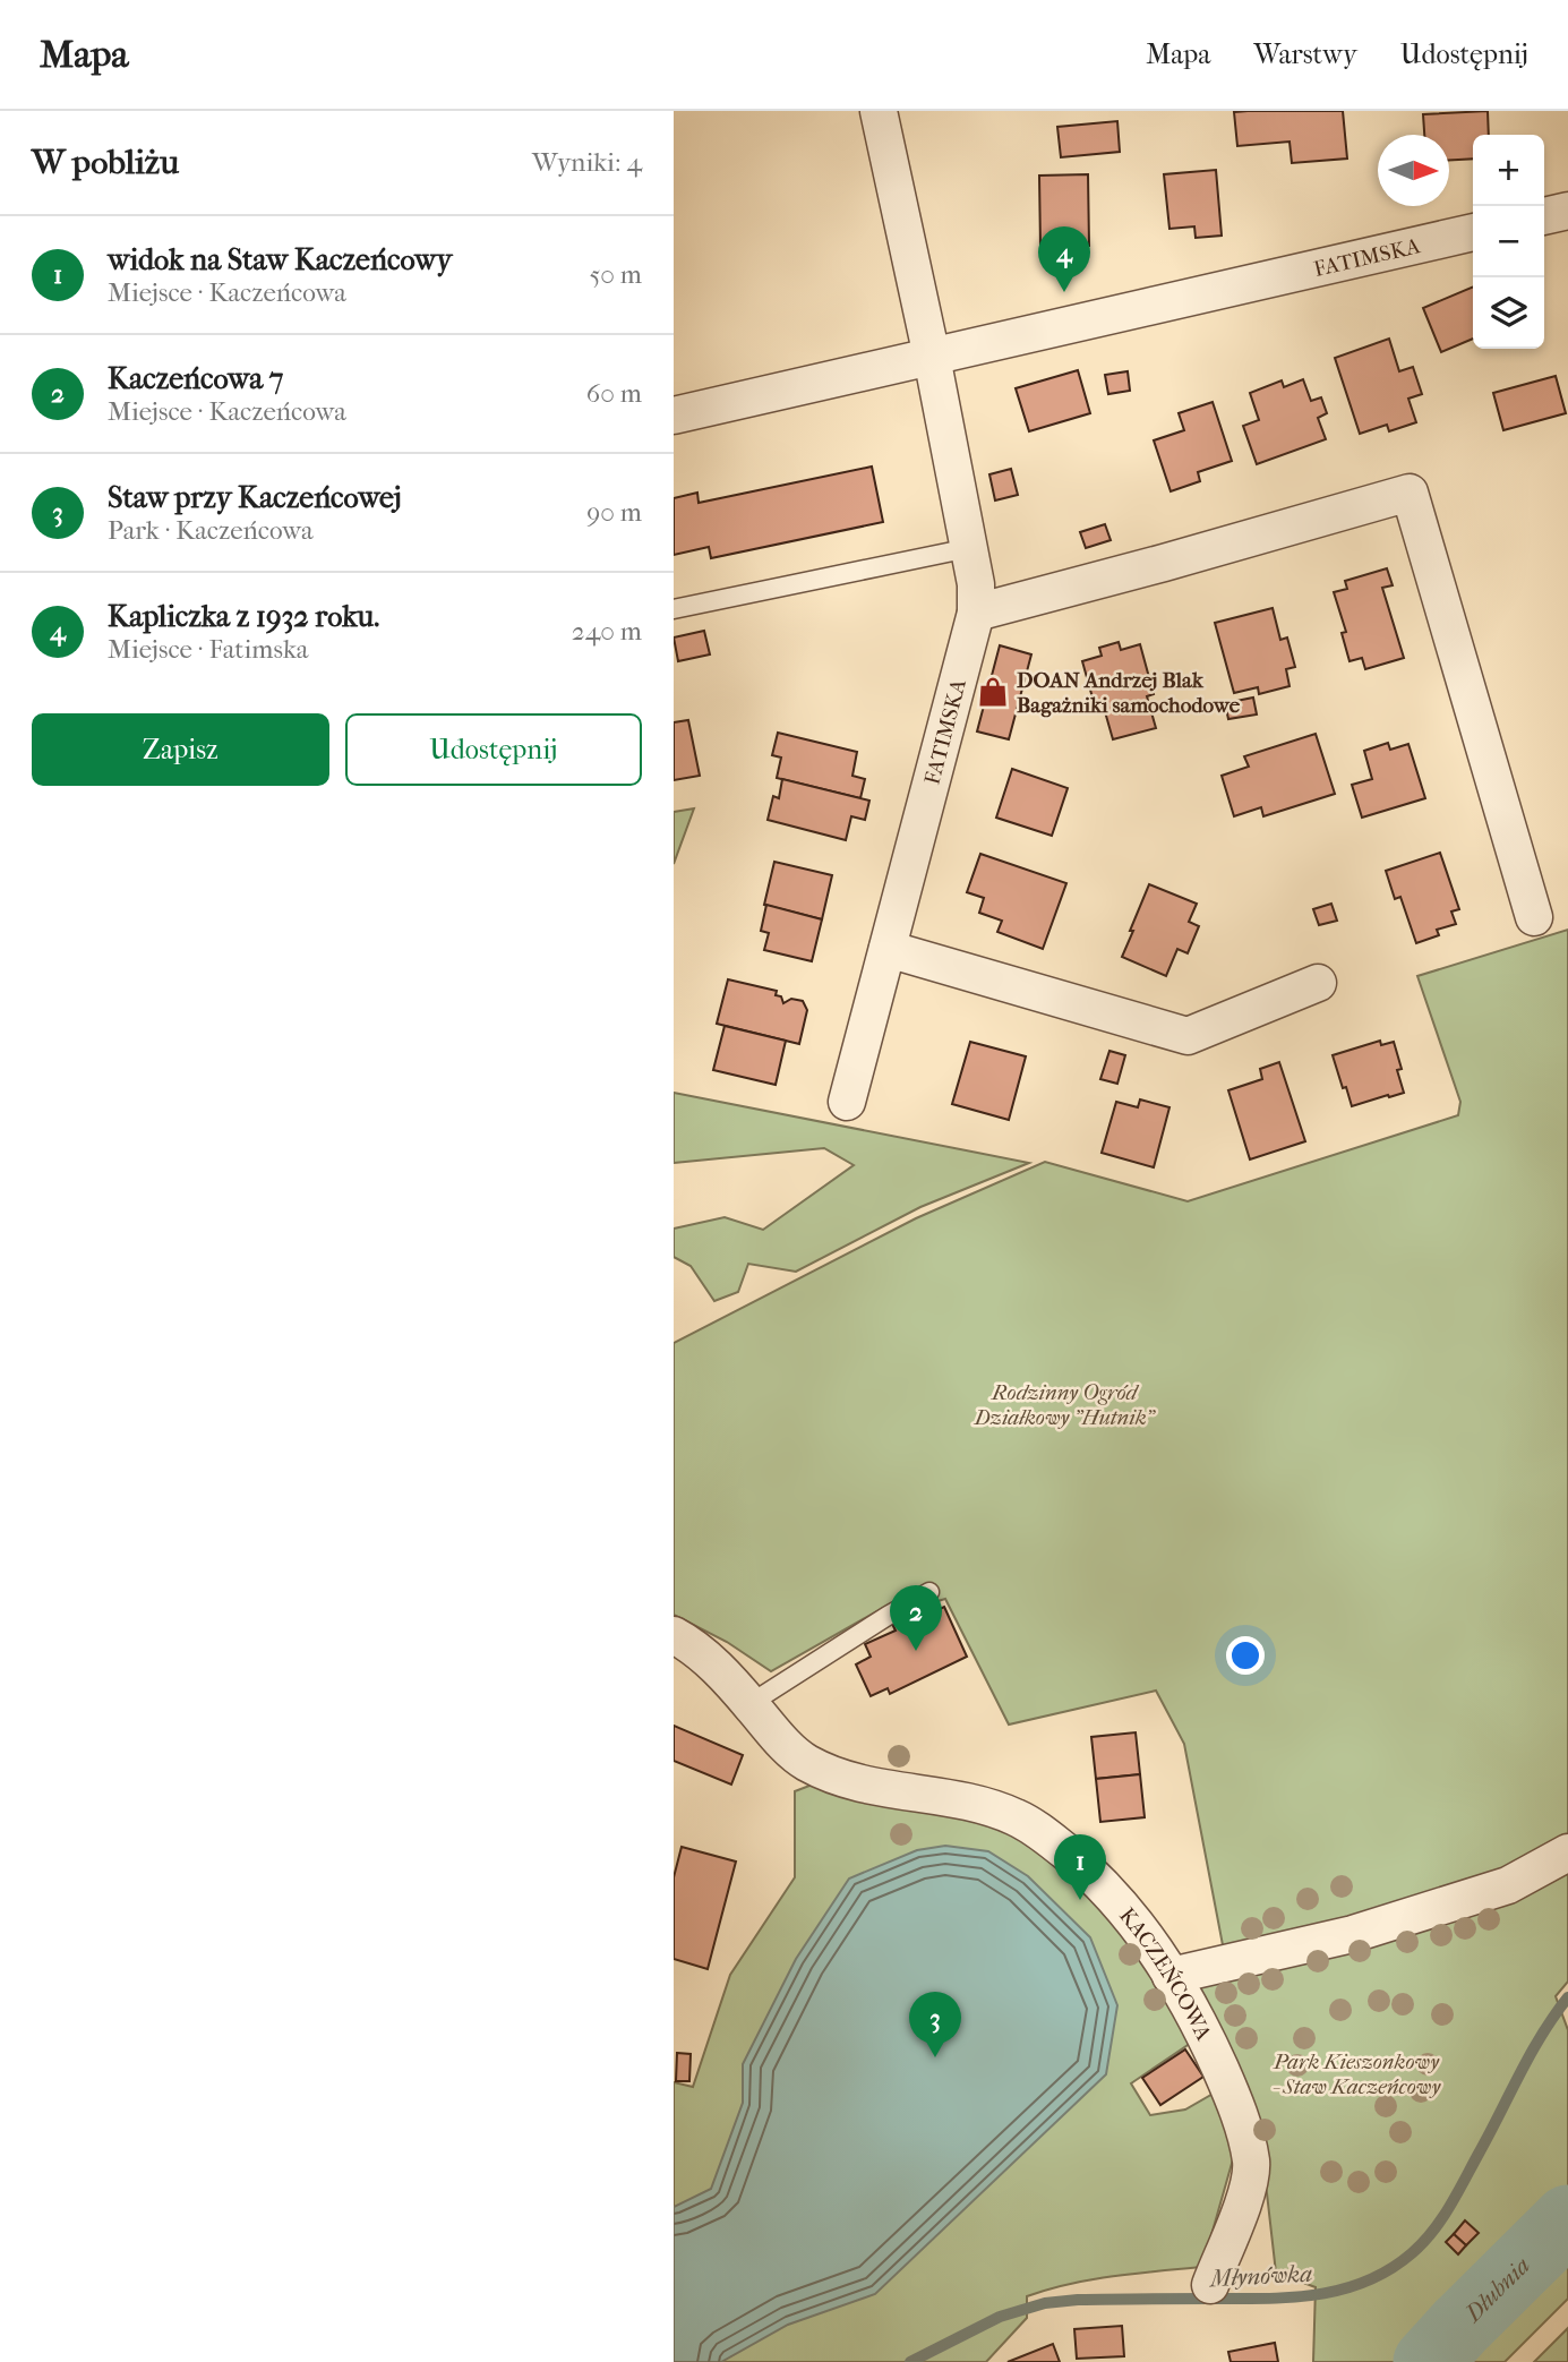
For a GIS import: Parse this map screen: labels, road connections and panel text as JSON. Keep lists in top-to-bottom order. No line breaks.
{"streets":{"street":["FATIMSKA","KACZEŃCOWA"]},"water":["Młynówka","Dłubnia"],"parks":["Rodzinny Ogród Działkowy \"Hutnik\"","Park Kieszonkowy - Staw Kaczeńcowy"],"places":{"shop":["DOAN Andrzej Blak Bagażniki samochodowe"]},"north":"right","page":{"header":"Mapa","nav":["Mapa","Warstwy","Udostępnij"],"heading":["W pobliżu","Wyniki: 4"],"map_buttons":["+","−"],"list":[{"mark":"1","name":"widok na Staw Kaczeńcowy","note":"Miejsce · Kaczeńcowa","value":"50 m"},{"mark":"2","name":"Kaczeńcowa 7","note":"Miejsce · Kaczeńcowa","value":"60 m"},{"mark":"3","name":"Staw przy Kaczeńcowej","note":"Park · Kaczeńcowa","value":"90 m"},{"mark":"4","name":"Kapliczka z 1932 roku.","note":"Miejsce · Fatimska","value":"240 m"}],"pins":["4","2","1","3"],"buttons":["Zapisz","Udostępnij"]}}
